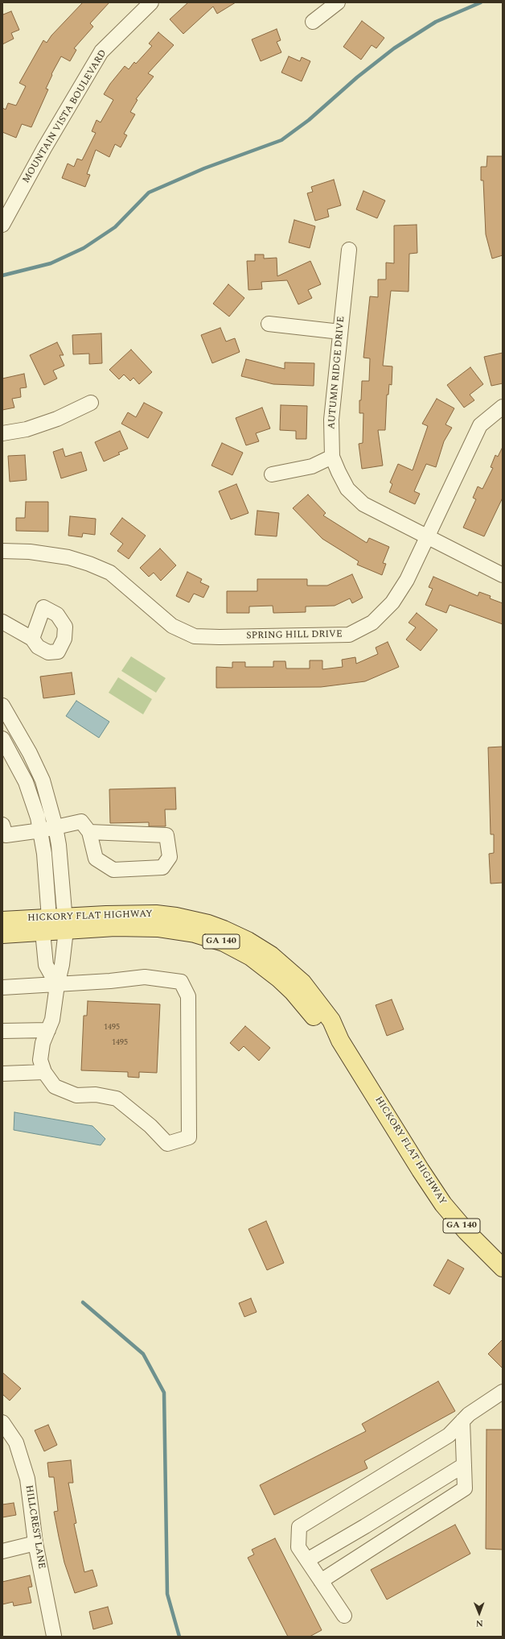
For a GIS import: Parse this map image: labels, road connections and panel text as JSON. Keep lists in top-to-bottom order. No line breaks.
{"streets":{"main road":["HICKORY FLAT HIGHWAY","GA 140"],"street":["MOUNTAIN VISTA BOULEVARD","AUTUMN RIDGE DRIVE","SPRING HILL DRIVE","HILLCREST LANE"]},"crossings":[["AUTUMN RIDGE DRIVE","SPRING HILL DRIVE"]],"house_numbers":["1495","1495"],"north":"bottom"}
